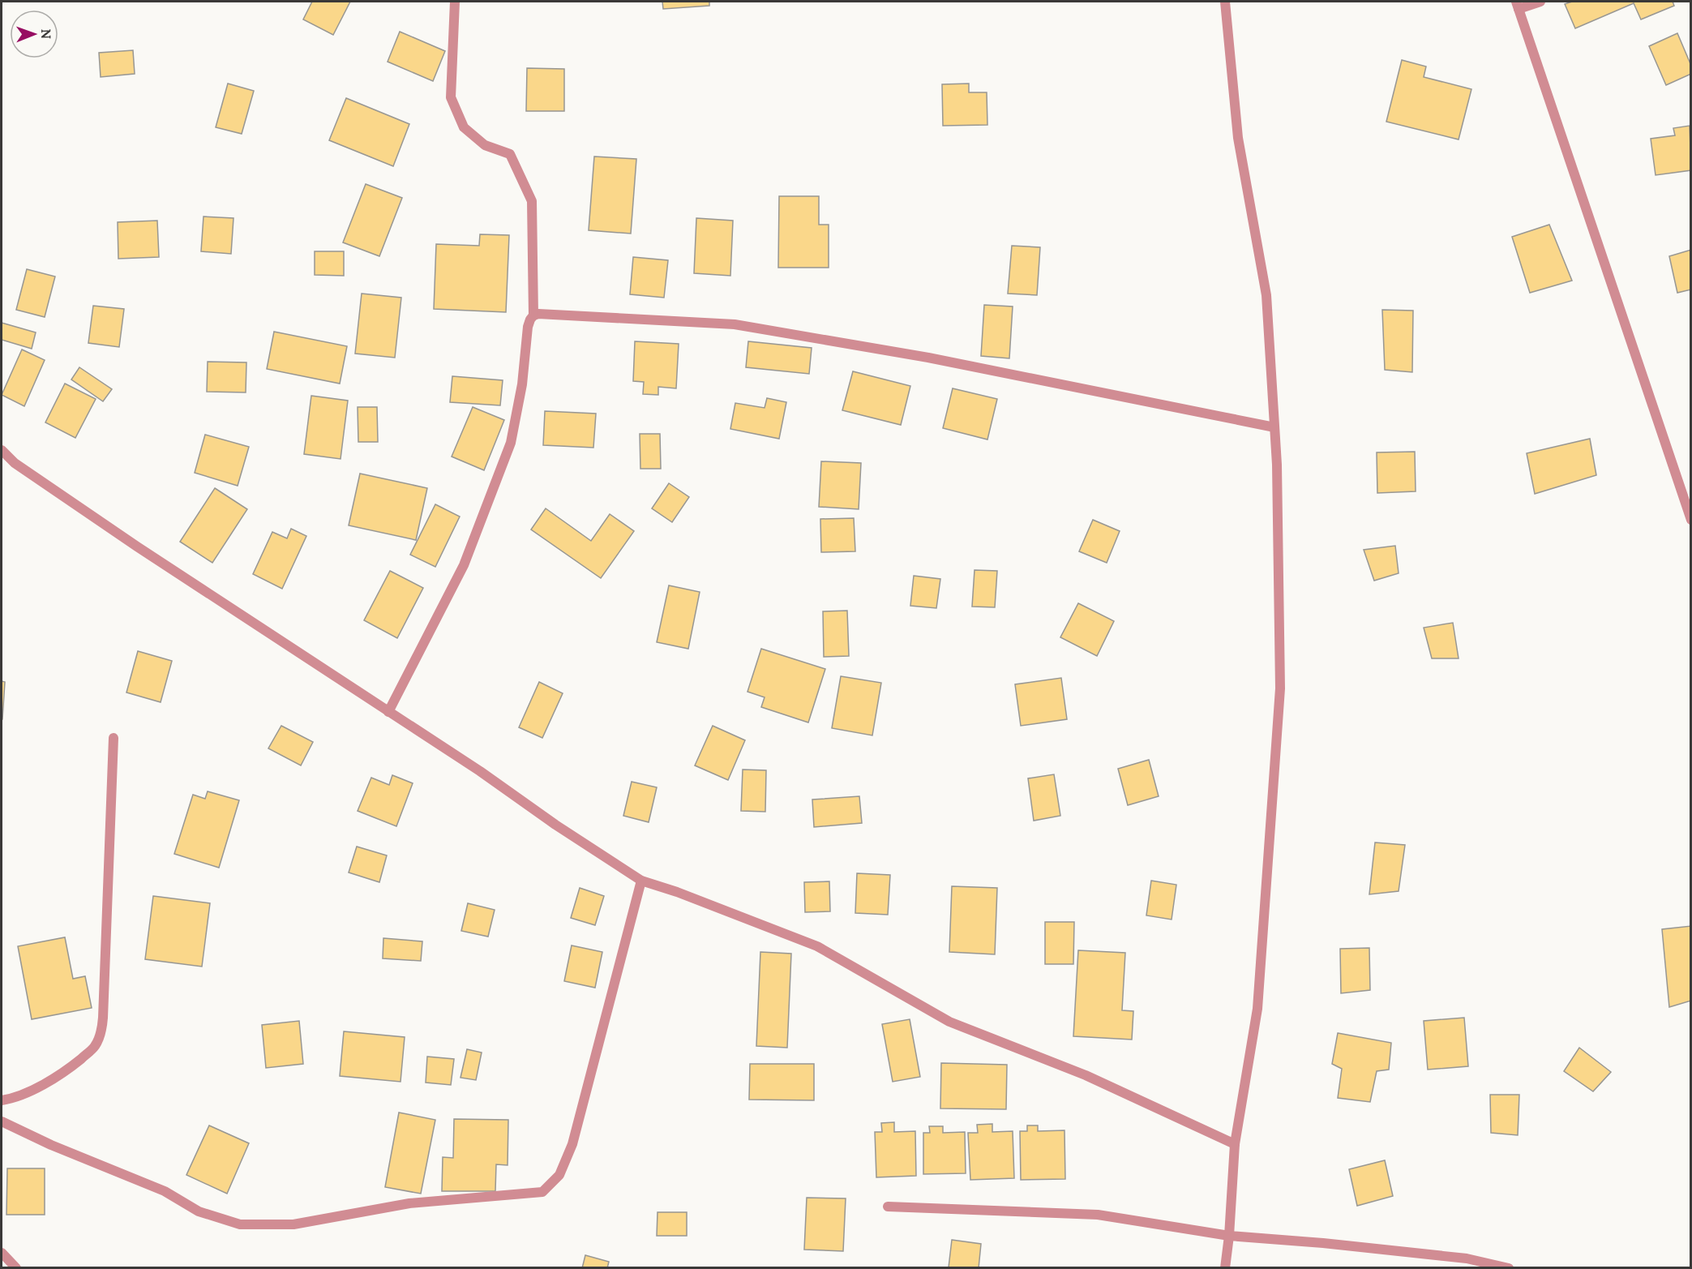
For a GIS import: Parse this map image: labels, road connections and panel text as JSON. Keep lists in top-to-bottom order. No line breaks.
{"north":"right"}
